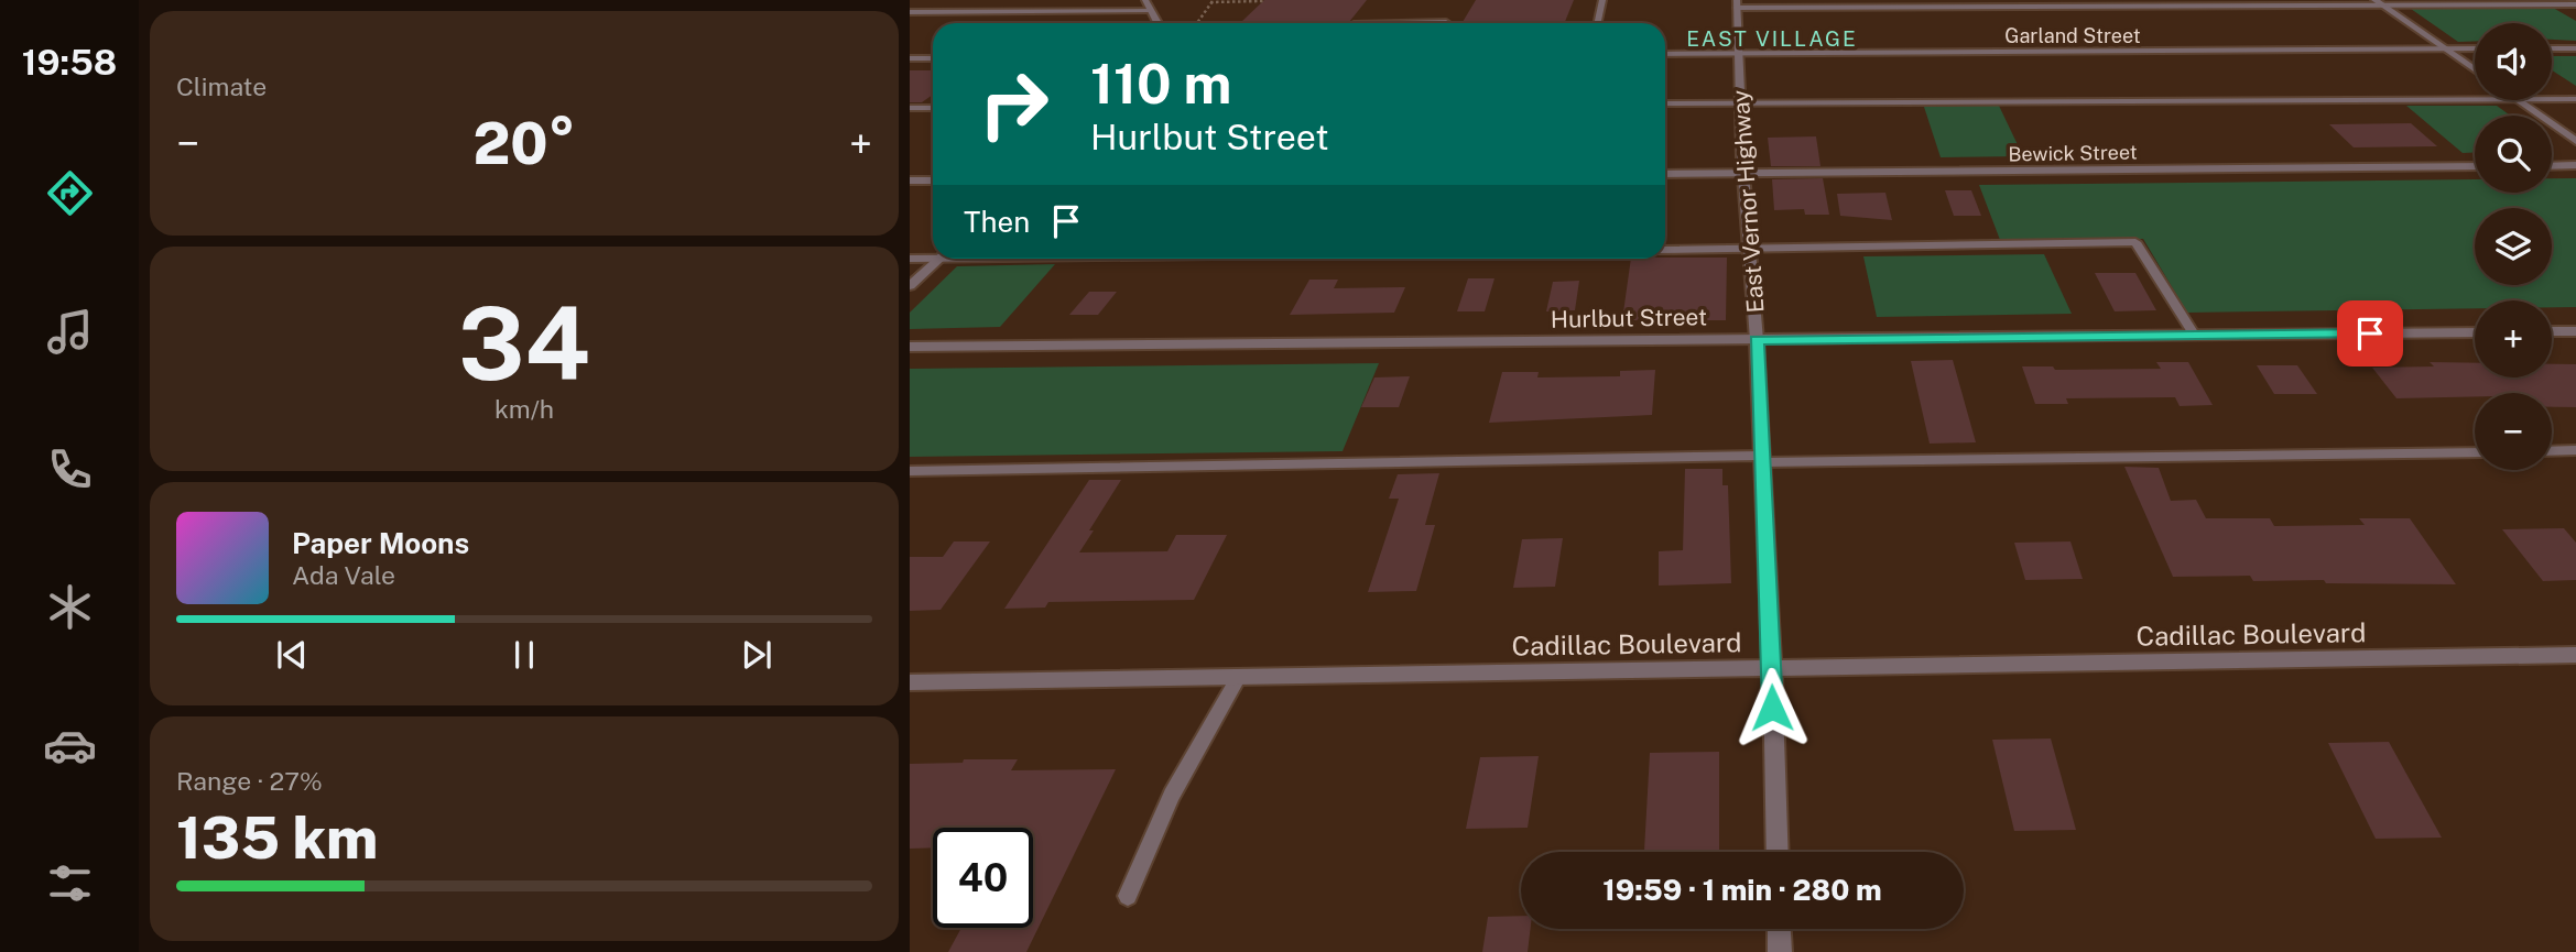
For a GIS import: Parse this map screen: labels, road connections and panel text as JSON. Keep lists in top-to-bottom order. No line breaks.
{"streets":{"street":["Garland Street","Bewick Street","East Vernor Highway","Hurlbut Street","Cadillac Boulevard"]},"crossings":[["Garland Street","East Vernor Highway"],["Bewick Street","East Vernor Highway"],["East Vernor Highway","Hurlbut Street"],["East Vernor Highway","Cadillac Boulevard"]],"districts":["EAST VILLAGE"],"page":{"tabs":"19:58","tile":["Climate",["34","km/h"],["Range · 27%","135 km"]],"map_buttons":["+","−"],"turn":["110 m","Hurlbut Street"],"heat":["−","20°","+"],"then":"Then","song":["Paper Moons","Ada Vale"],"limit":"40","trip":"19:59 · 1 min · 280 m"}}
